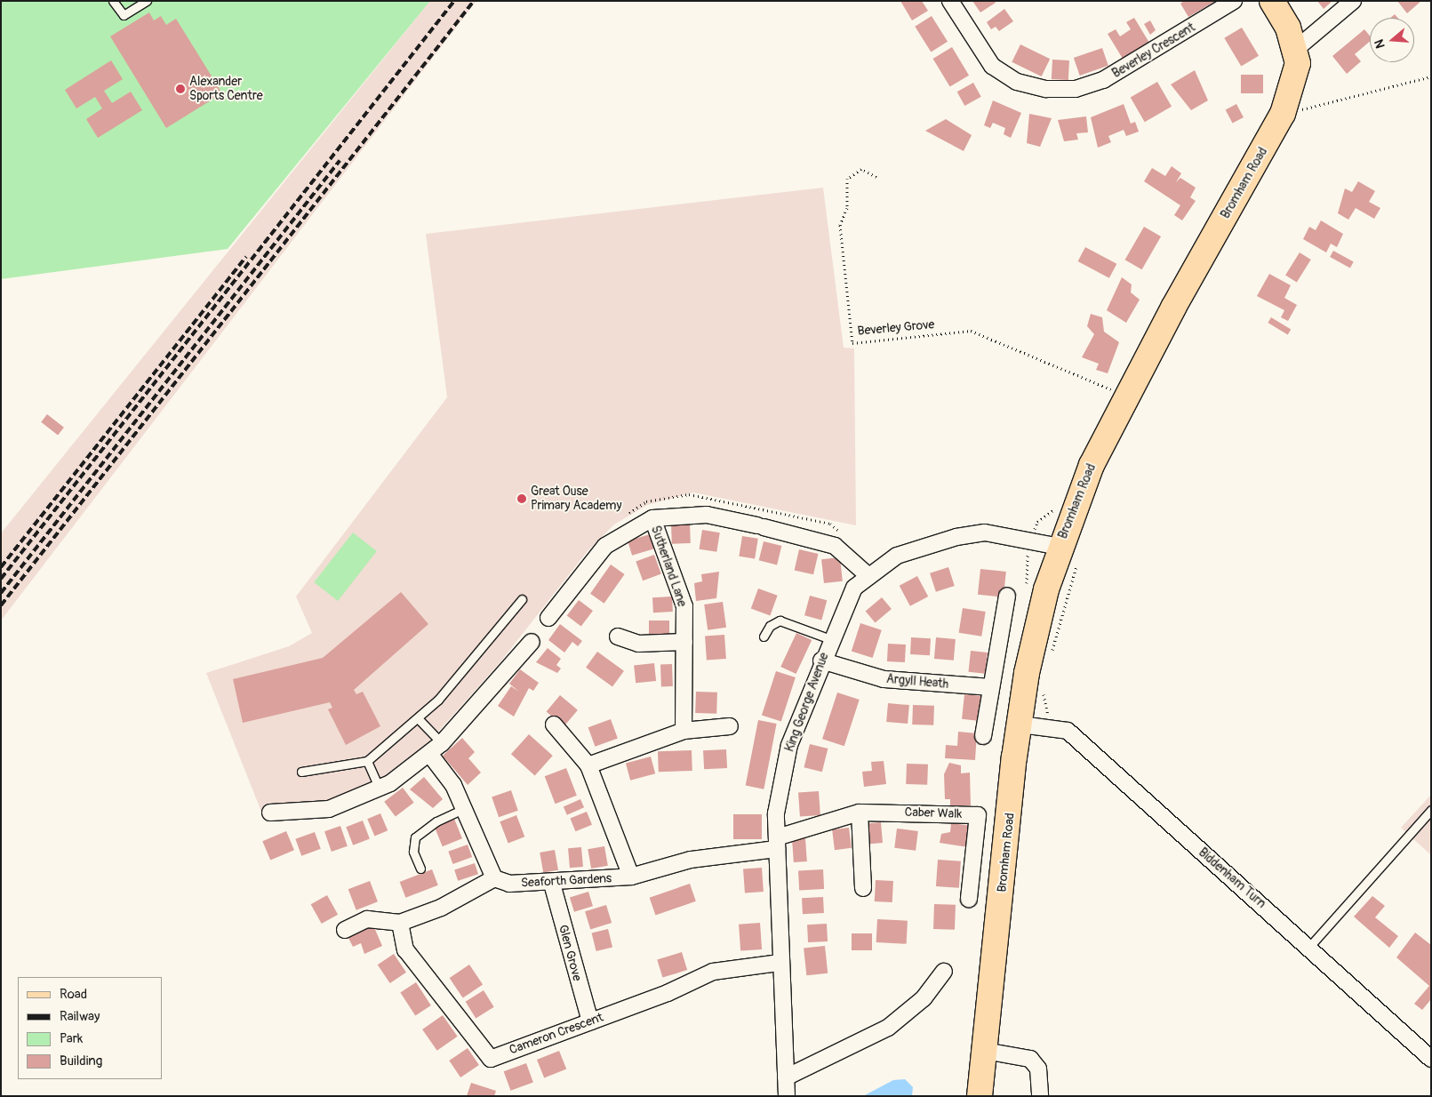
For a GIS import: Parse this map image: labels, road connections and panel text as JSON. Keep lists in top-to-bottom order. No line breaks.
{"streets":{"main road":["Bromham Road"],"street":["Beverley Crescent","Sutherland Lane","Argyll Heath","King George Avenue","Caber Walk","Biddenham Turn","Seaforth Gardens","Glen Grove","Cameron Crescent"],"path":["Beverley Grove"]},"crossings":[["Bromham Road","Beverley Grove"],["Bromham Road","King George Avenue"],["Bromham Road","Biddenham Turn"],["Sutherland Lane","King George Avenue"],["Argyll Heath","King George Avenue"],["King George Avenue","Caber Walk"],["King George Avenue","Seaforth Gardens"],["King George Avenue","Cameron Crescent"],["Caber Walk","Seaforth Gardens"],["Seaforth Gardens","Glen Grove"],["Glen Grove","Cameron Crescent"]],"places":["Alexander Sports Centre","Great Ouse Primary Academy"],"legend":["Road","Railway","Park","Building"],"north":"left"}
